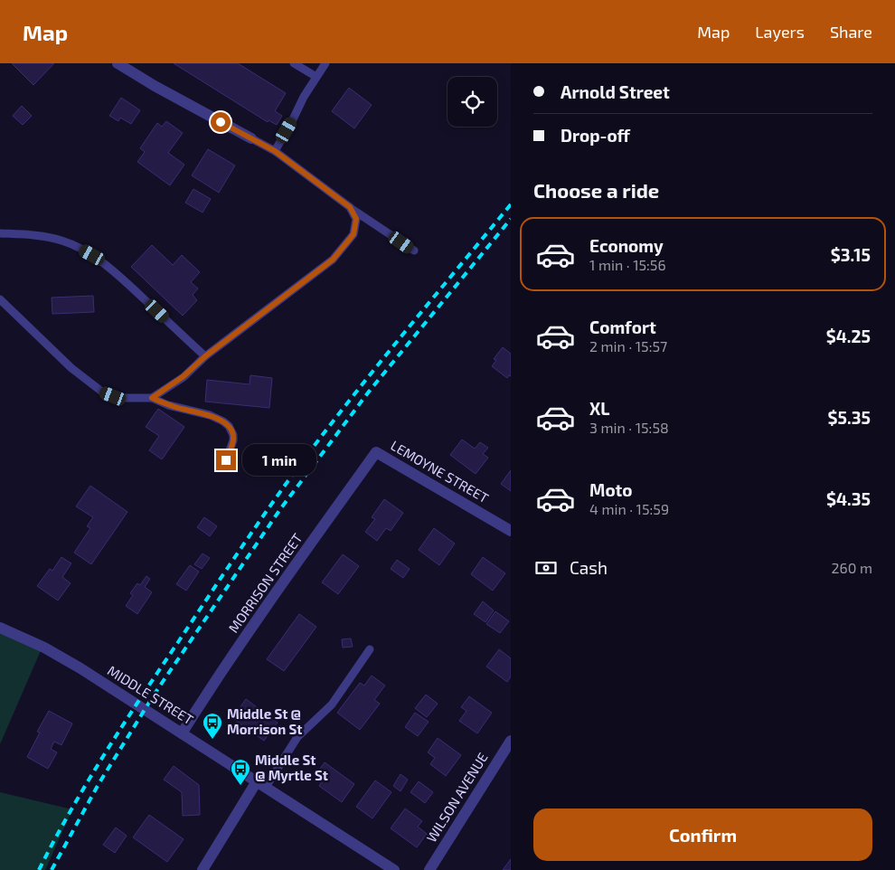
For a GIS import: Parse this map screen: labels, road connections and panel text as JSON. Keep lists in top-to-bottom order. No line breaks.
{"streets":{"street":["LEMOYNE STREET","MORRISON STREET","MIDDLE STREET","WILSON AVENUE"]},"crossings":[["LEMOYNE STREET","MORRISON STREET"],["MORRISON STREET","MIDDLE STREET"]],"places":{"bus stop":["Middle St @ Morrison St","Middle St @ Myrtle St"]},"page":{"header":"Map","nav":["Map","Layers","Share"],"banner":["Arnold Street","Drop-off"],"heading":"Choose a ride","list":[{"name":"Economy","note":"1 min · 15:56","value":"$3.15"},{"name":"Comfort","note":"2 min · 15:57","value":"$4.25"},{"name":"XL","note":"3 min · 15:58","value":"$5.35"},{"name":"Moto","note":"4 min · 15:59","value":"$4.35"}],"bubble":"1 min","pay":["Cash","260 m"],"buttons":"Confirm"}}
